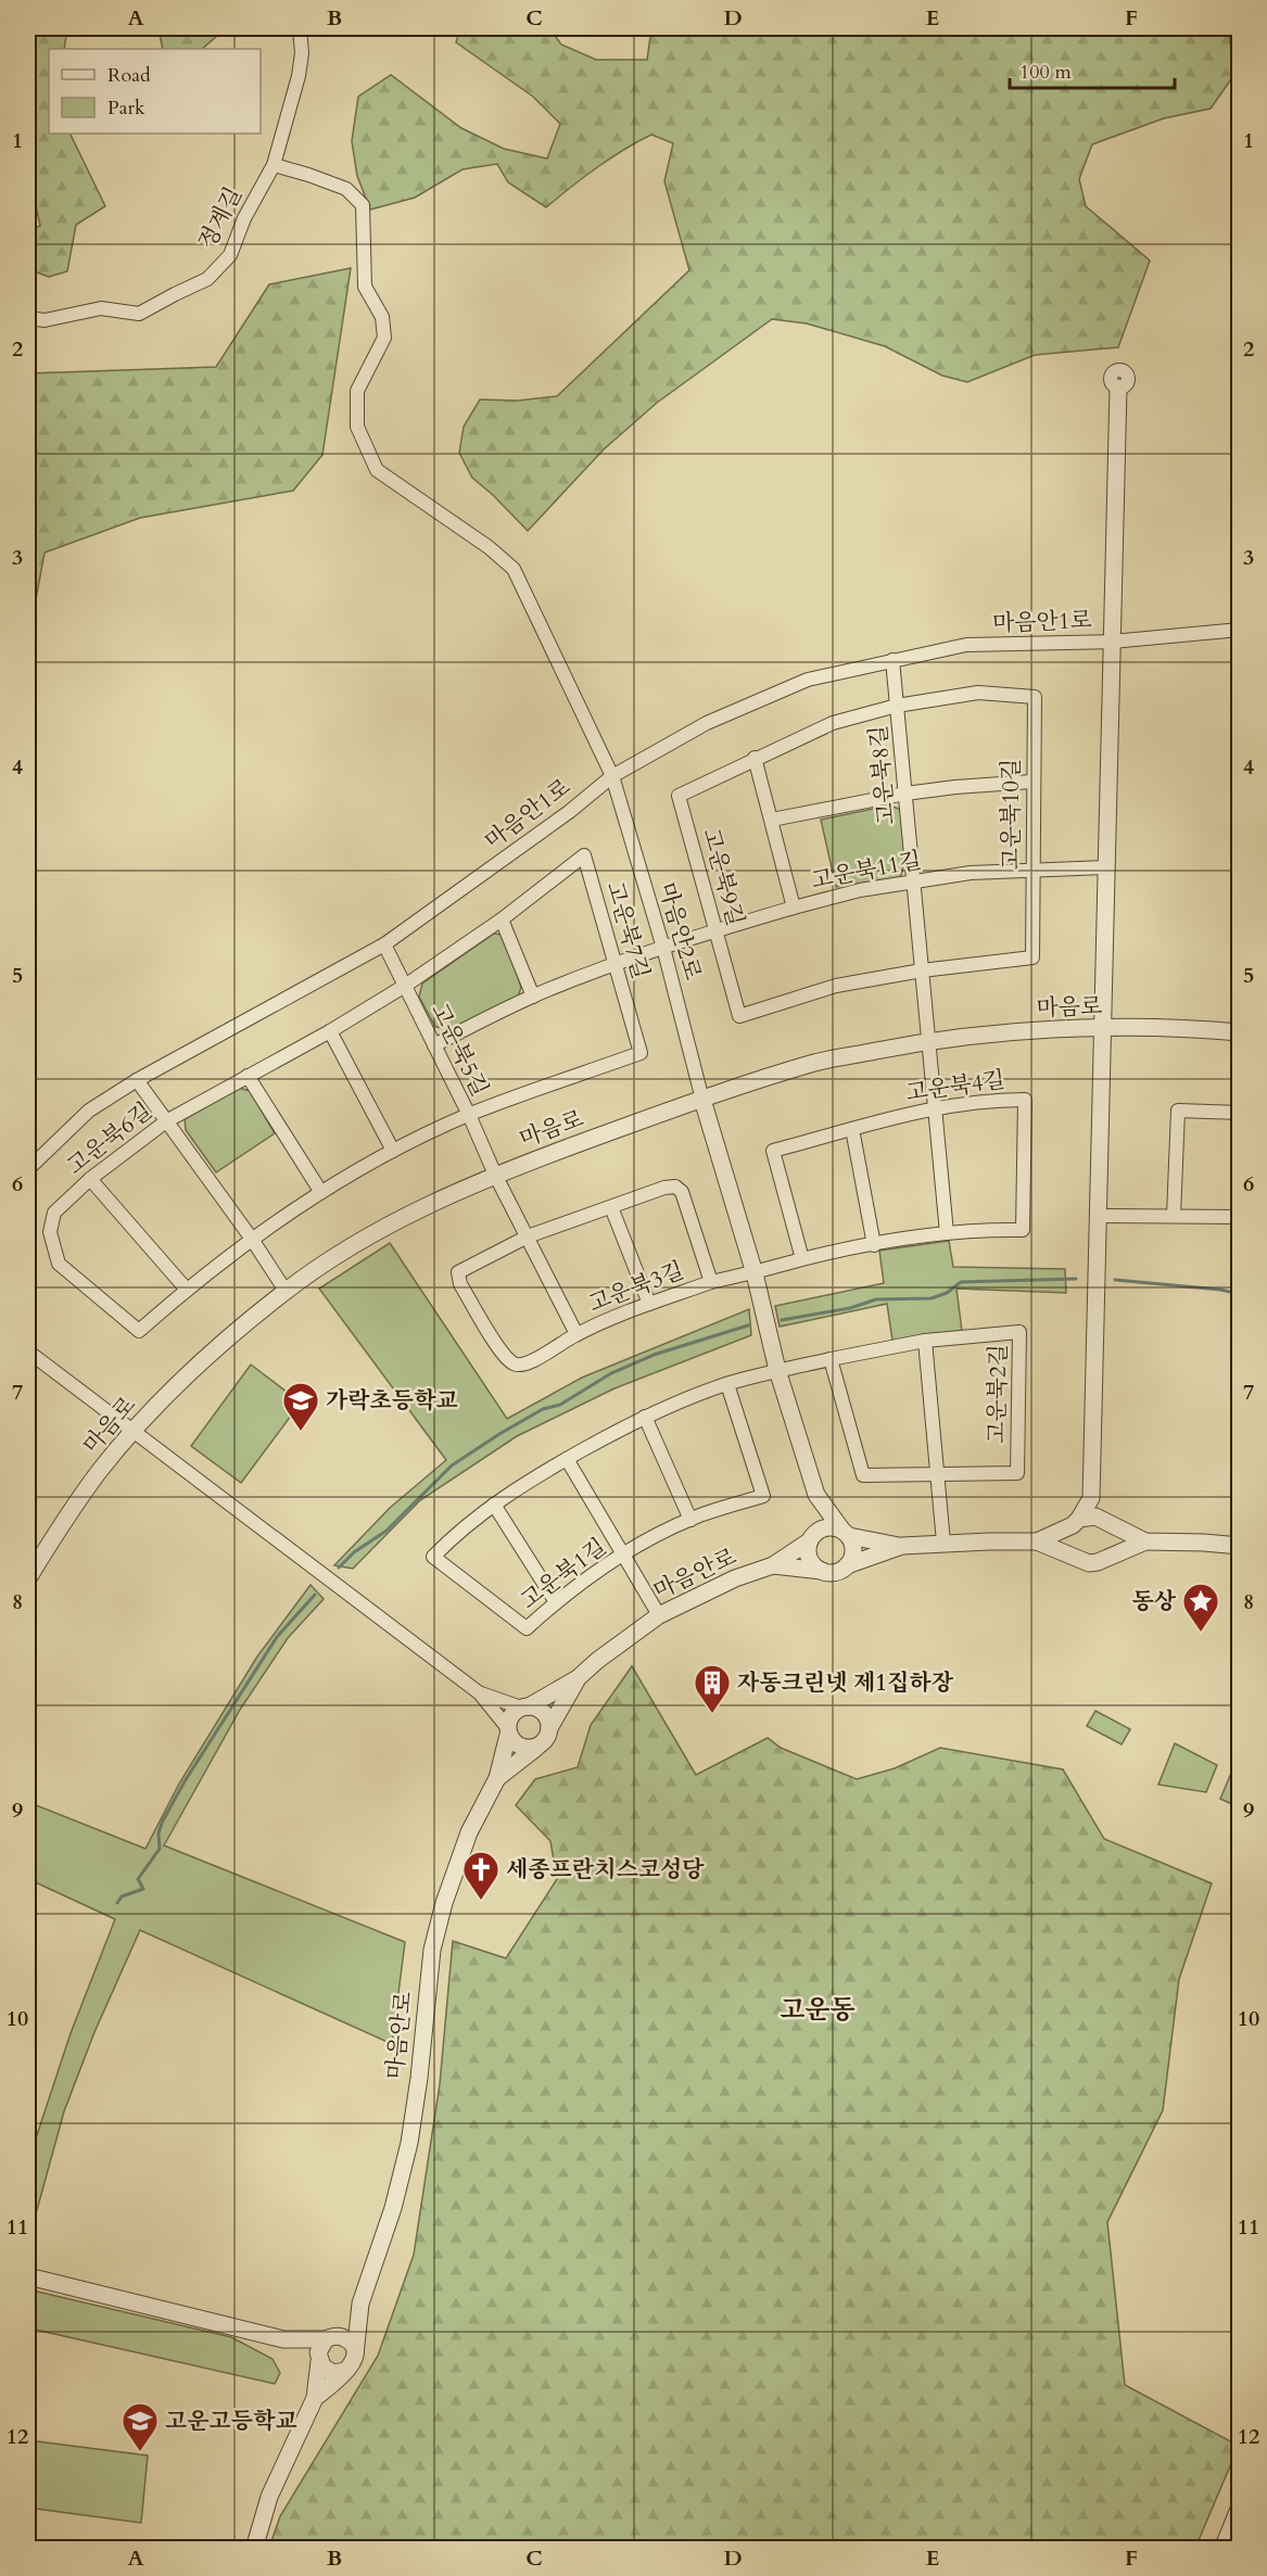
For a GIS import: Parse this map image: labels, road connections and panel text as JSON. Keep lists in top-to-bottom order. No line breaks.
{"streets":{"street":["정계길","마음안1로","고운북8길","고운북10길","고운북11길","고운북9길","고운북7길","마음안2로","마음로","고운북5길","고운북4길","고운북6길","고운북3길","고운북2길","고운북1길","마음안로"]},"crossings":[["정계길","마음안2로"],["마음안1로","고운북8길"],["마음안1로","마음안2로"],["마음안1로","고운북5길"],["고운북8길","고운북10길"],["고운북8길","고운북11길"],["고운북8길","고운북9길"],["고운북8길","마음로"],["고운북8길","고운북4길"],["고운북10길","고운북11길"],["고운북10길","고운북9길"],["고운북11길","고운북9길"],["고운북7길","고운북5길"],["고운북7길","고운북6길"],["마음안2로","마음로"],["마음로","고운북5길"],["고운북5길","고운북6길"],["고운북5길","고운북3길"],["고운북4길","고운북3길"],["고운북2길","고운북1길"]],"districts":["고운동"],"places":{"school or university":["가락초등학교","고운고등학교"],"place":["동상"],"building":["자동크린넷 제1집하장"],"church":["세종프란치스코성당"]},"legend":["Road","Park"],"scale_bar":"100 m","grid":{"columns":["A","B","C","D","E","F"],"rows":["1","2","3","4","5","6","7","8","9","10","11","12"]}}
